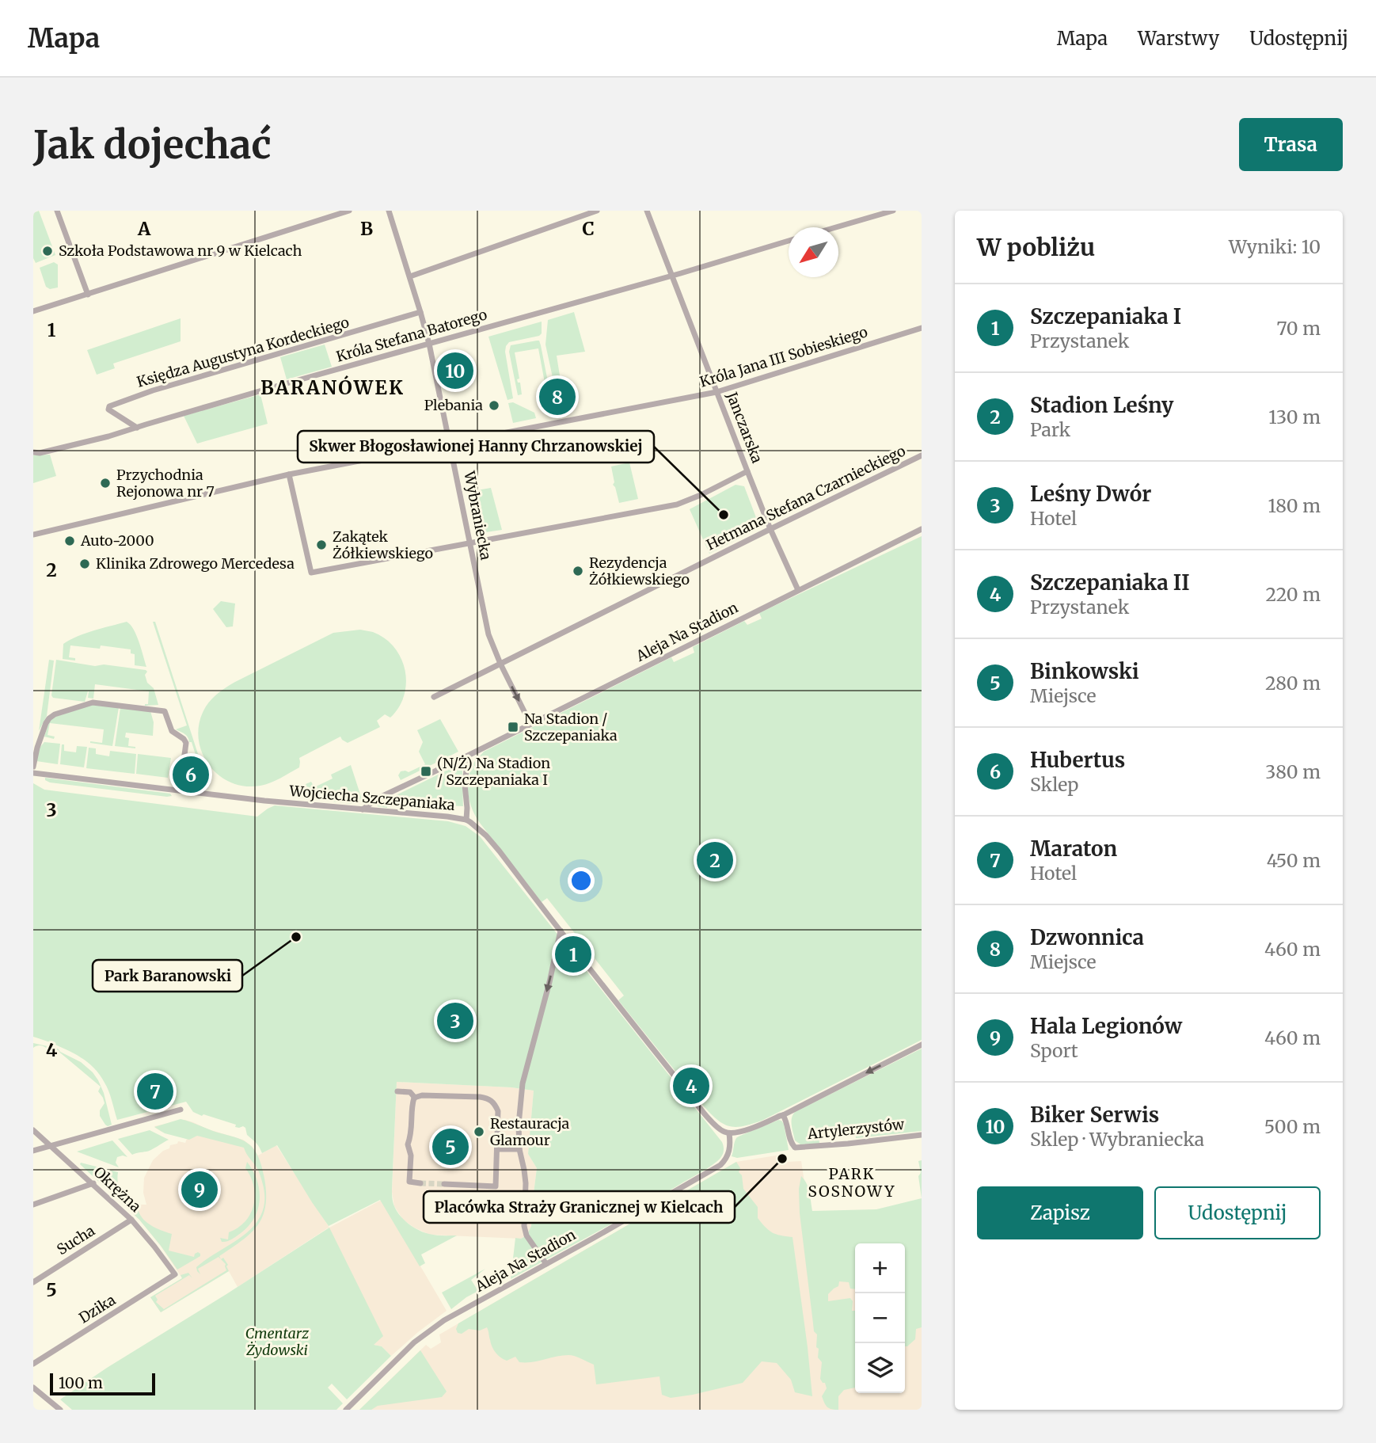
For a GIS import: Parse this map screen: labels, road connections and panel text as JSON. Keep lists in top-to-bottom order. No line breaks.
{"streets":{"street":["Króla Stefana Batorego","Księdza Augustyna Kordeckiego","Króla Jana III Sobieskiego","Janczarska","Hetmana Stefana Czarnieckiego","Wybraniecka","Aleja Na Stadion","Wojciecha Szczepaniaka","Artylerzystów","Okrężna","Sucha","Dzika"]},"crossings":[["Króla Stefana Batorego","Księdza Augustyna Kordeckiego"],["Króla Stefana Batorego","Janczarska"],["Króla Stefana Batorego","Wybraniecka"],["Księdza Augustyna Kordeckiego","Wybraniecka"],["Króla Jana III Sobieskiego","Janczarska"],["Króla Jana III Sobieskiego","Wybraniecka"],["Janczarska","Hetmana Stefana Czarnieckiego"],["Janczarska","Aleja Na Stadion"],["Hetmana Stefana Czarnieckiego","Wybraniecka"],["Wybraniecka","Aleja Na Stadion"],["Aleja Na Stadion","Wojciecha Szczepaniaka"],["Okrężna","Sucha"],["Okrężna","Dzika"]],"districts":["BARANÓWEK","PARK SOSNOWY"],"parks":["Cmentarz Żydowski"],"places":{"other":["Szkoła Podstawowa nr 9 w Kielcach","Plebania","Przychodnia Rejonowa nr 7","Skwer Błogosławionej Hanny Chrzanowskiej","Auto-2000","Zakątek Żółkiewskiego","Klinika Zdrowego Mercedesa","Rezydencja Żółkiewskiego","Park Baranowski","Restauracja Glamour","Placówka Straży Granicznej w Kielcach"],"transit":["Na Stadion / Szczepaniaka","(N/Ż) Na Stadion / Szczepaniaka I"]},"scale_bar":"100 m","north":"bottom left","page":{"header":"Mapa","nav":["Mapa","Warstwy","Udostępnij"],"buttons":["Trasa",["Zapisz","Udostępnij"]],"title":"Jak dojechać","heading":["W pobliżu","Wyniki: 10"],"list":[{"mark":"1","name":"Szczepaniaka I","note":"Przystanek","value":"70 m"},{"mark":"2","name":"Stadion Leśny","note":"Park","value":"130 m"},{"mark":"3","name":"Leśny Dwór","note":"Hotel","value":"180 m"},{"mark":"4","name":"Szczepaniaka II","note":"Przystanek","value":"220 m"},{"mark":"5","name":"Binkowski","note":"Miejsce","value":"280 m"},{"mark":"6","name":"Hubertus","note":"Sklep","value":"380 m"},{"mark":"7","name":"Maraton","note":"Hotel","value":"450 m"},{"mark":"8","name":"Dzwonnica","note":"Miejsce","value":"460 m"},{"mark":"9","name":"Hala Legionów","note":"Sport","value":"460 m"},{"mark":"10","name":"Biker Serwis","note":"Sklep · Wybraniecka","value":"500 m"}],"pins":["10","8","6","2","1","3","4","7","5","9"],"map_buttons":["+","−"],"scale":"100 m"},"grid":{"columns":["A","B","C"],"rows":["1","2","3","4","5"]}}
